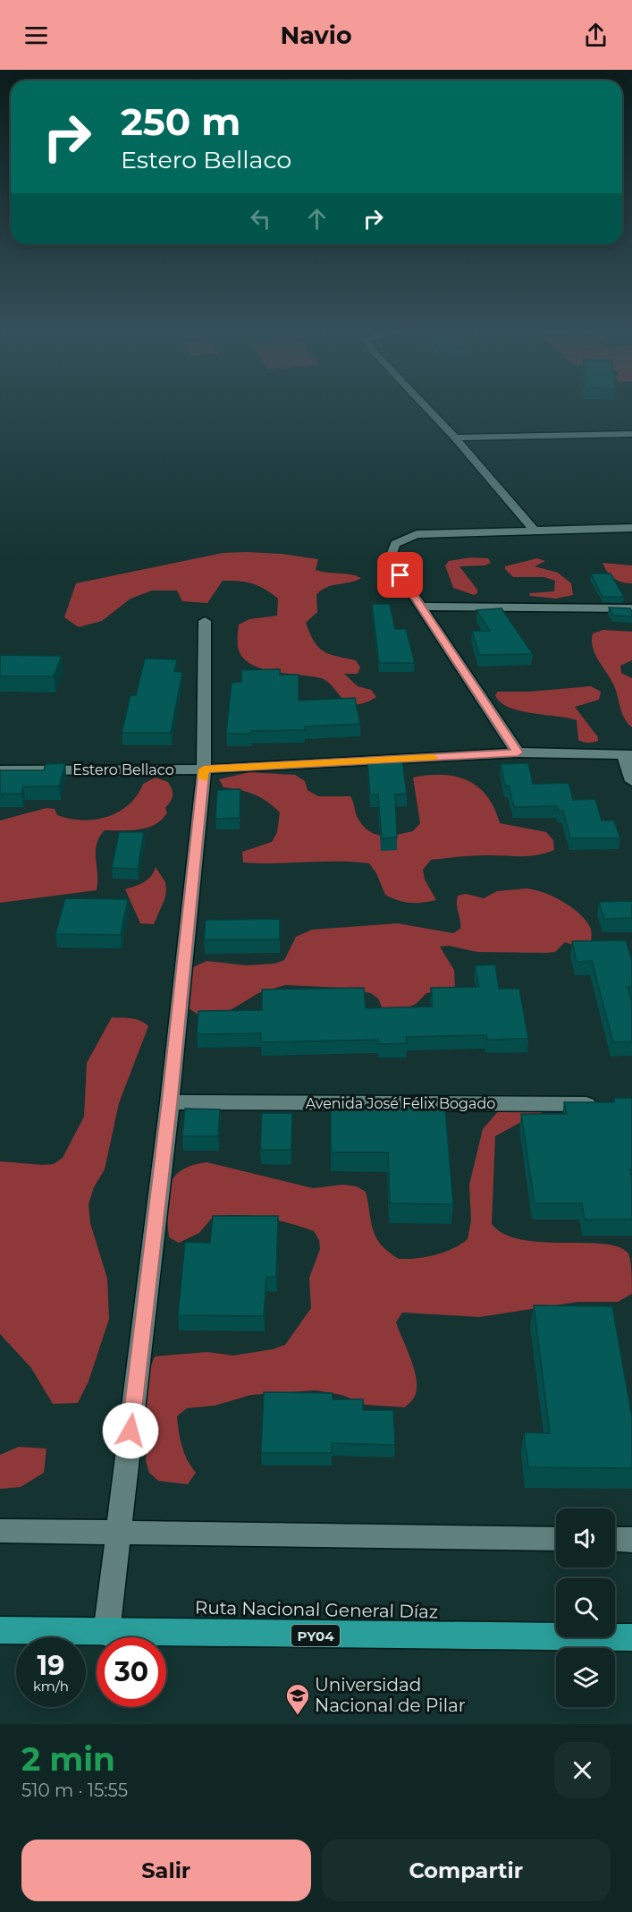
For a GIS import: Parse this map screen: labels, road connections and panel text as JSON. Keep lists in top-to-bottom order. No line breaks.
{"streets":{"highway":["Ruta Nacional General Díaz","PY04"],"street":["Estero Bellaco","Avenida José Félix Bogado"]},"places":{"school or university":["Universidad Nacional de Pilar"]},"page":{"header":"Navio","turn":["250 m","Estero Bellaco"],"speed":"19 km/h","limit":"30","heading":["2 min","510 m · 15:55"],"buttons":["Salir","Compartir"]}}
